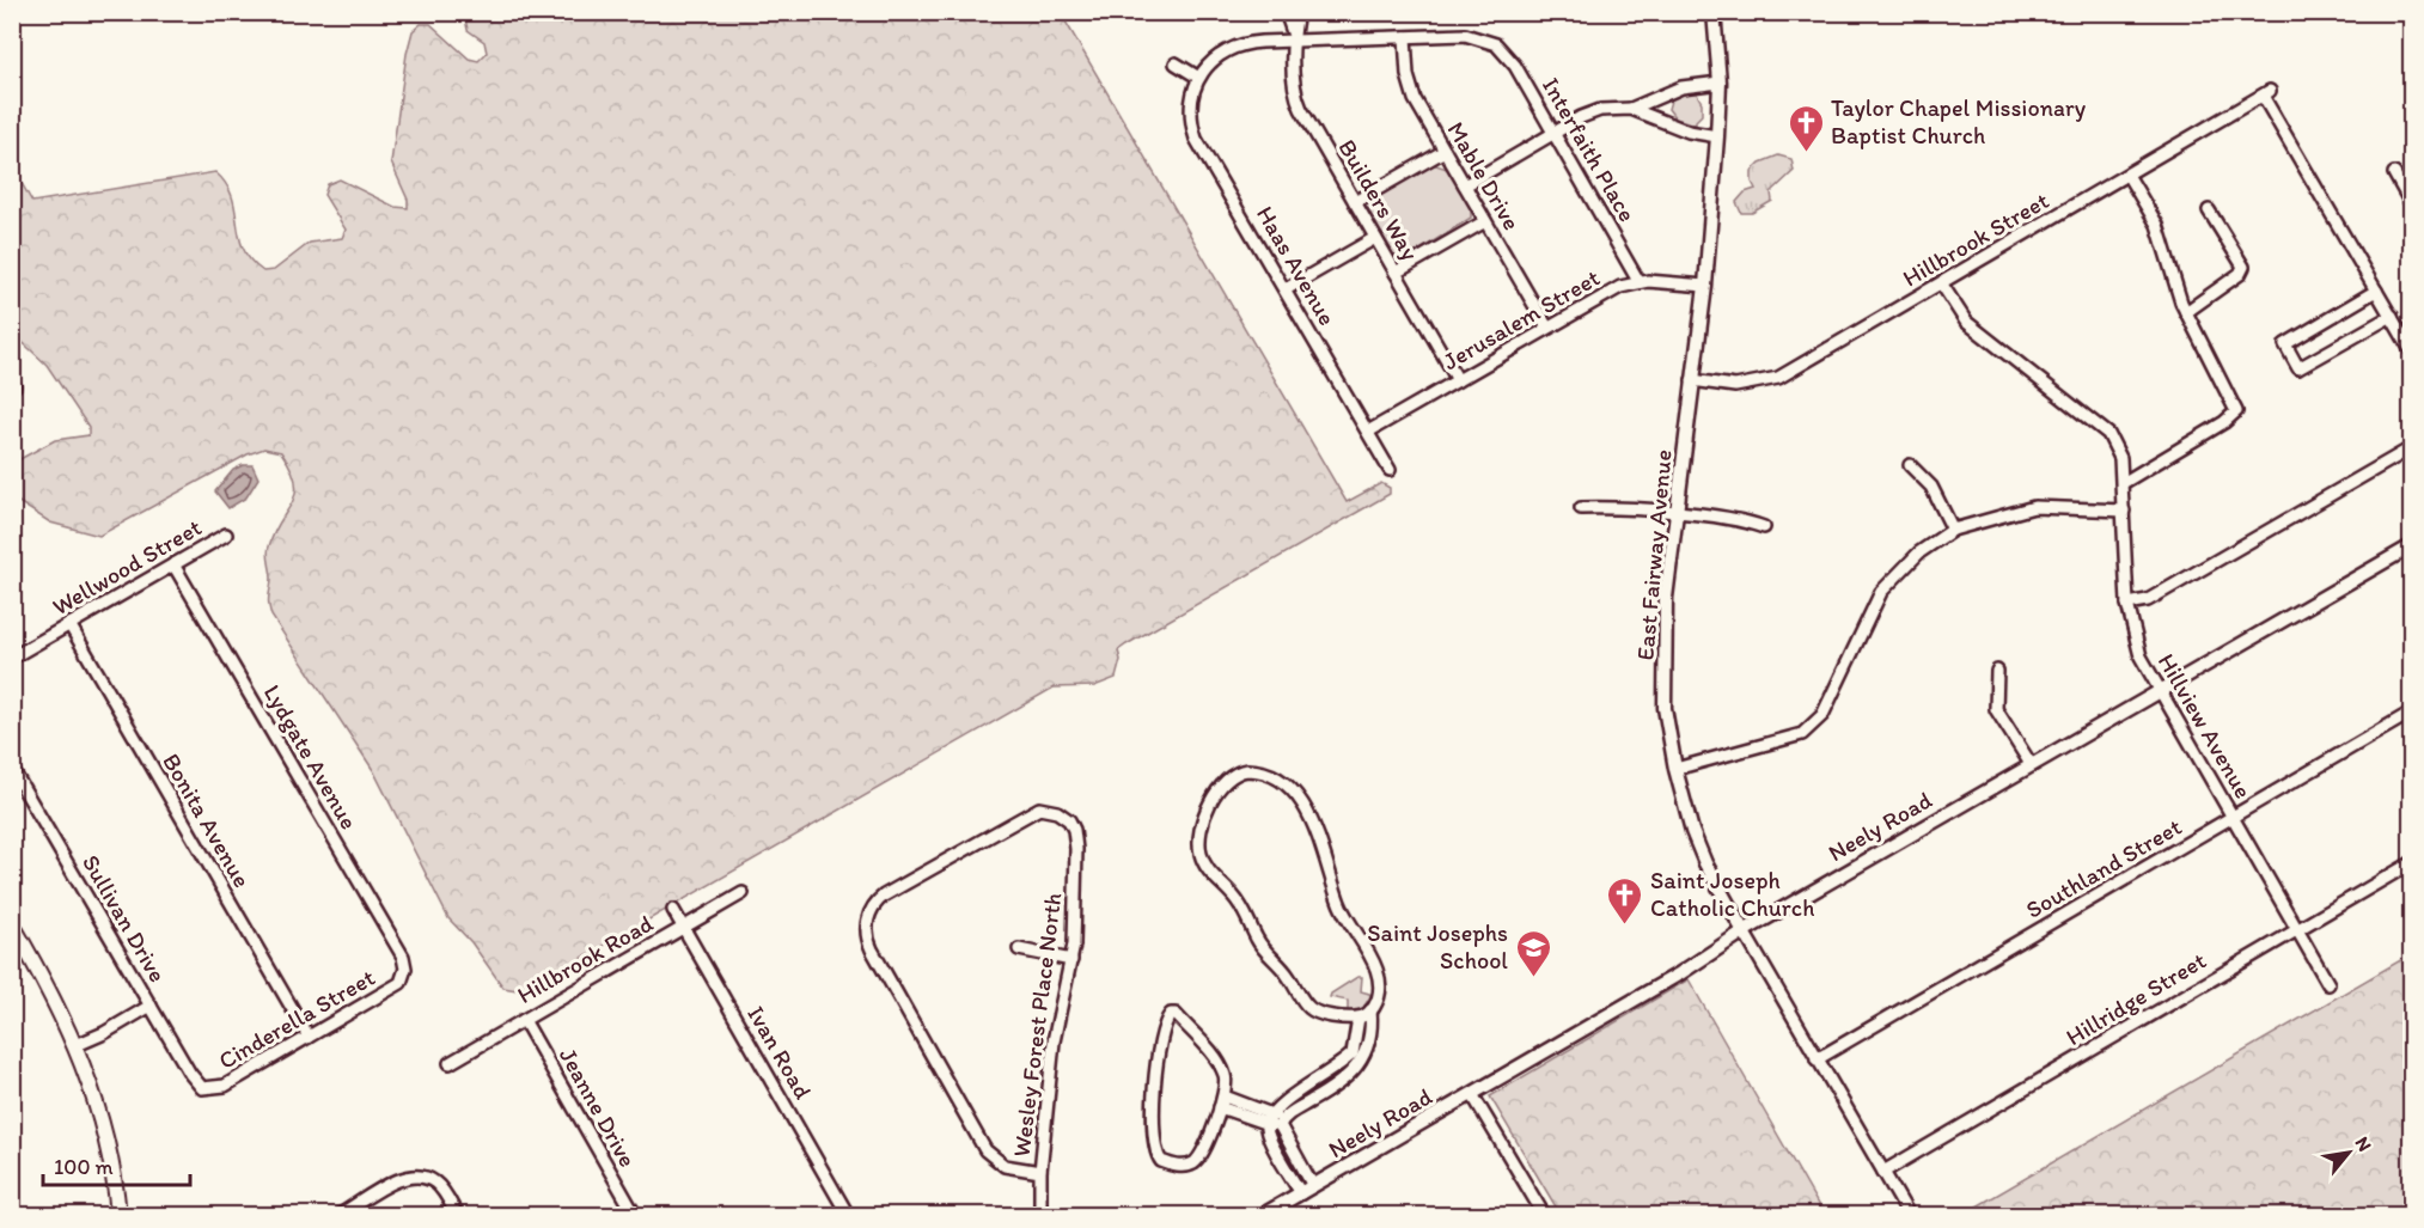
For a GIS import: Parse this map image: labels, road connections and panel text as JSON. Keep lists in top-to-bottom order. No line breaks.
{"streets":{"street":["Interfaith Place","Mable Drive","Builders Way","Hillbrook Street","Haas Avenue","Jerusalem Street","East Fairway Avenue","Wellwood Street","Hillview Avenue","Lydgate Avenue","Bonita Avenue","Neely Road","Southland Street","Sullivan Drive","Hillbrook Road","Hillridge Street","Cinderella Street","Wesley Forest Place North","Ivan Road","Jeanne Drive"]},"crossings":[["Interfaith Place","Mable Drive"],["Interfaith Place","Jerusalem Street"],["Mable Drive","Jerusalem Street"],["Builders Way","Jerusalem Street"],["Hillbrook Street","East Fairway Avenue"],["Hillbrook Street","Hillview Avenue"],["Haas Avenue","Jerusalem Street"],["Jerusalem Street","East Fairway Avenue"],["East Fairway Avenue","Neely Road"],["East Fairway Avenue","Southland Street"],["East Fairway Avenue","Hillridge Street"],["Wellwood Street","Lydgate Avenue"],["Wellwood Street","Bonita Avenue"],["Hillview Avenue","Neely Road"],["Hillview Avenue","Southland Street"],["Hillview Avenue","Hillridge Street"],["Lydgate Avenue","Cinderella Street"],["Bonita Avenue","Cinderella Street"],["Sullivan Drive","Cinderella Street"],["Hillbrook Road","Ivan Road"],["Hillbrook Road","Jeanne Drive"]],"places":{"church":["Taylor Chapel Missionary Baptist Church","Saint Joseph Catholic Church"],"school or university":["Saint Josephs School"]},"scale_bar":"100 m","north":"top right"}
